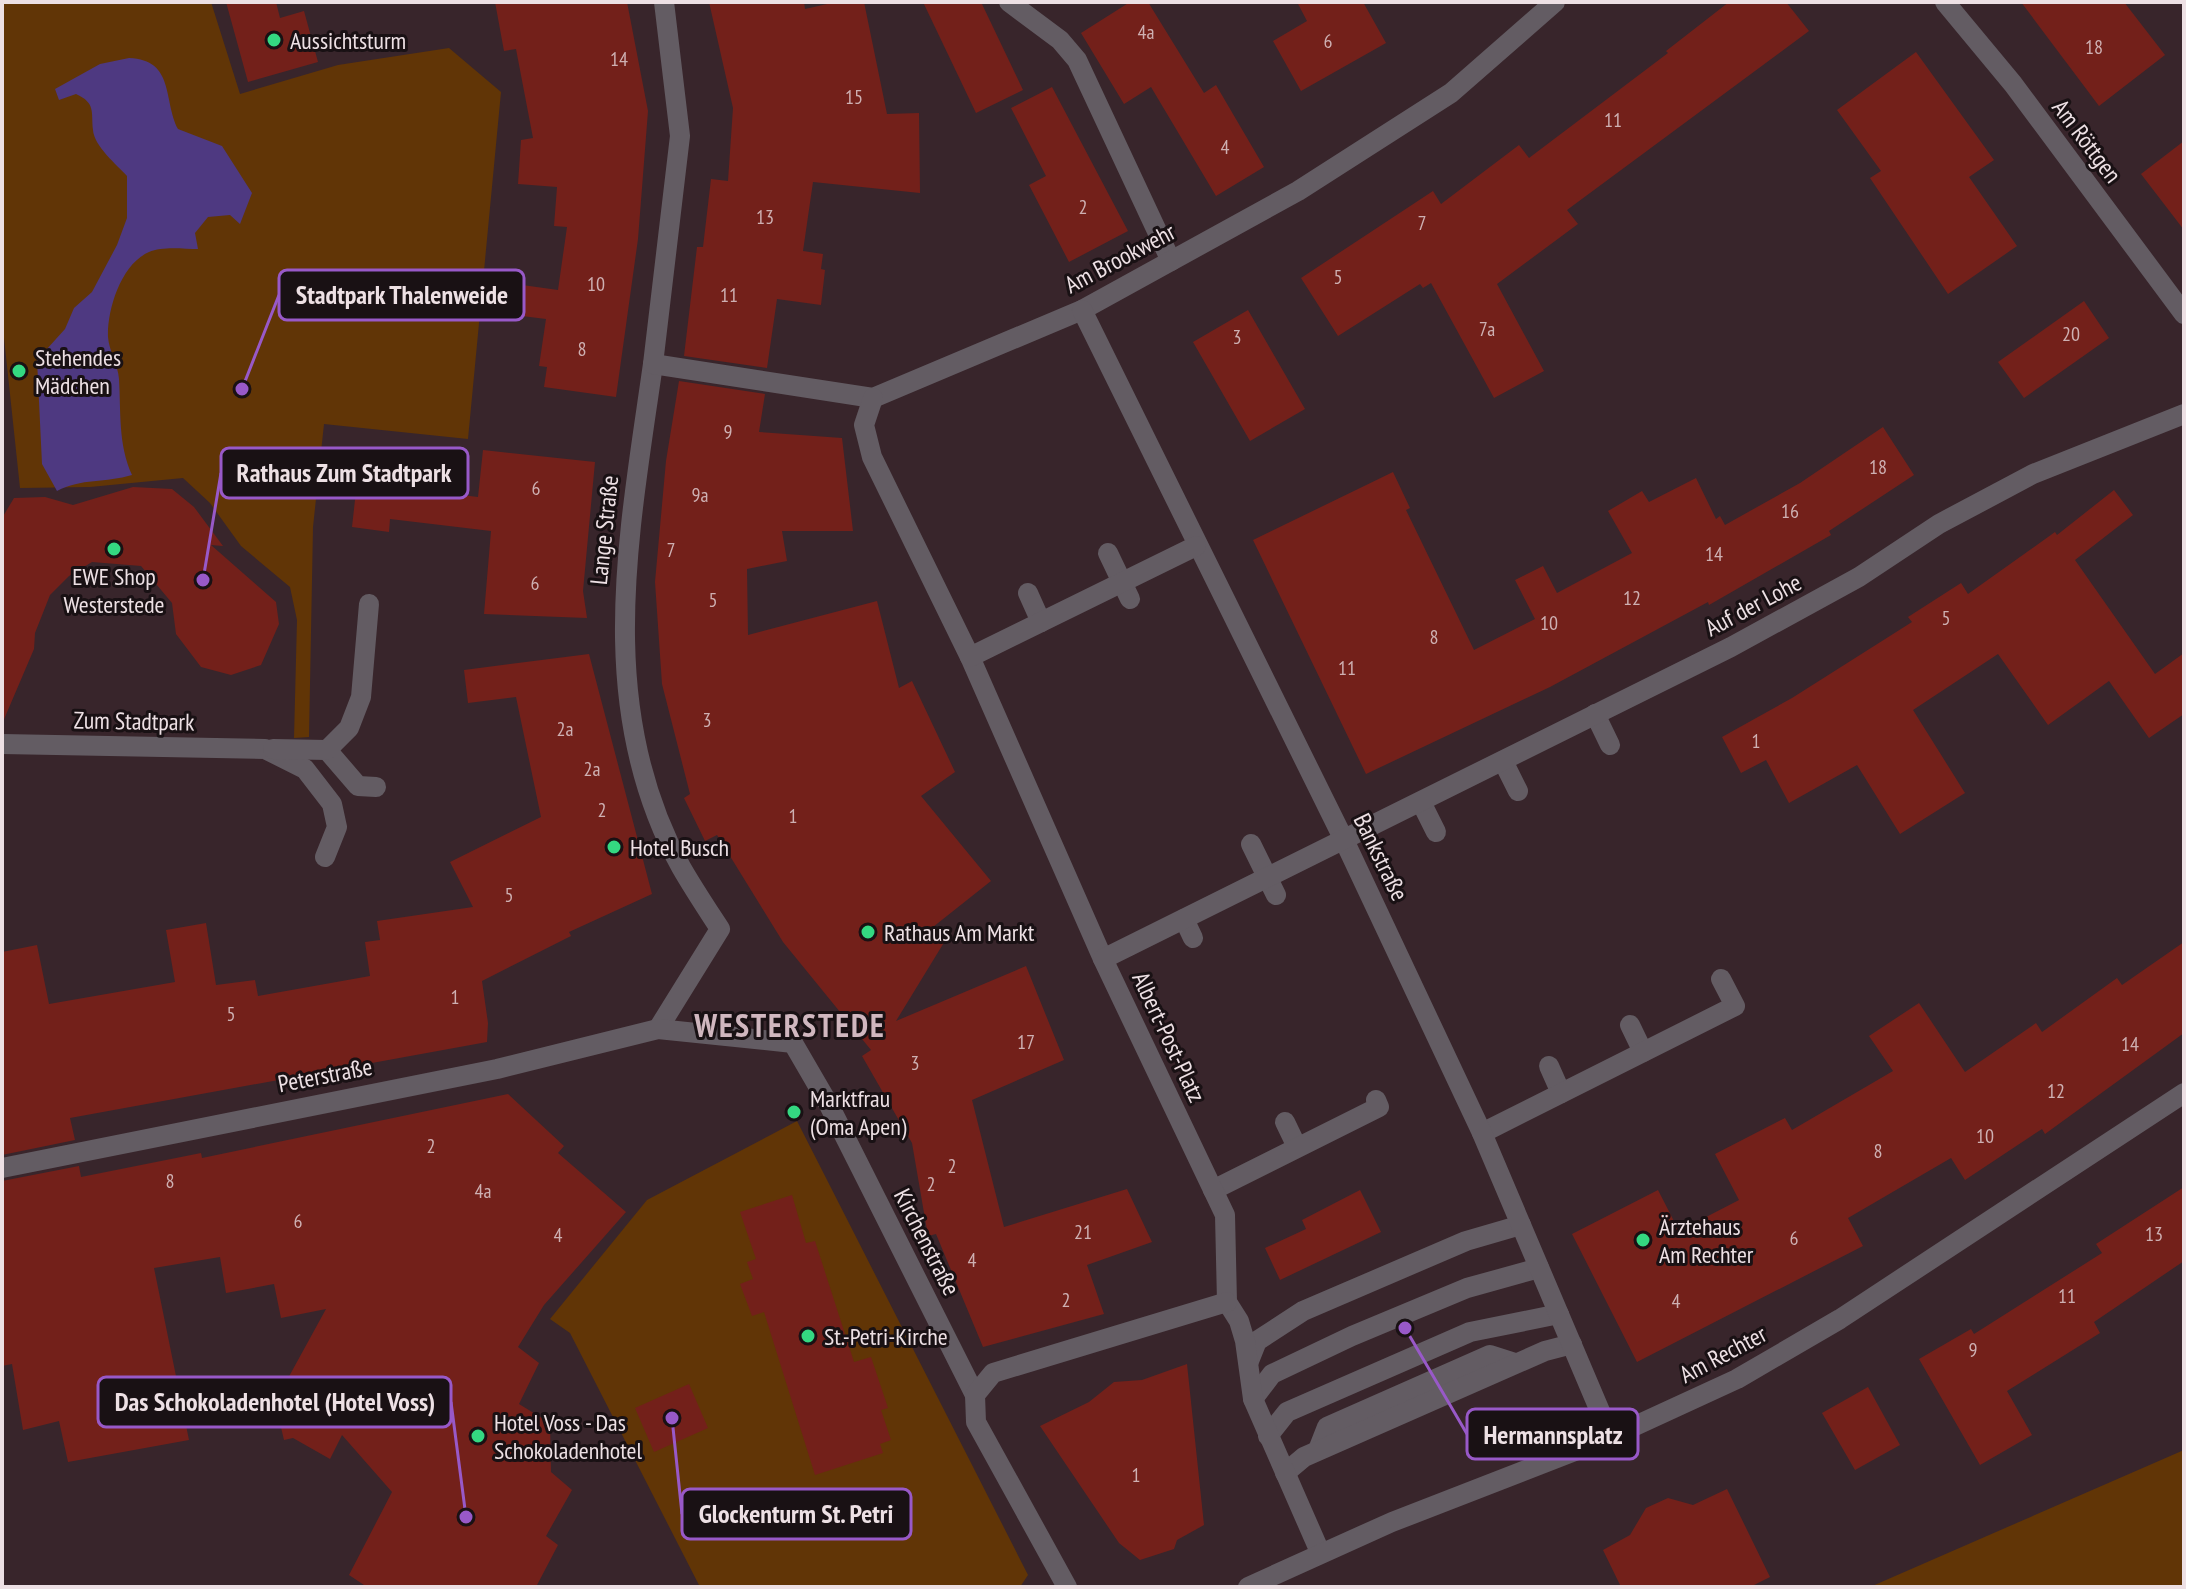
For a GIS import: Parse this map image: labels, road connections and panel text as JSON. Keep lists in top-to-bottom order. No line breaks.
{"streets":{"street":["Am Röttgen","Am Brookwehr","Lange Straße","Auf der Lohe","Zum Stadtpark","Bankstraße","Albert-Post-Platz","Peterstraße","Kirchenstraße","Am Rechter"]},"crossings":[["Am Brookwehr","Bankstraße"],["Lange Straße","Peterstraße"],["Lange Straße","Kirchenstraße"],["Auf der Lohe","Bankstraße"],["Auf der Lohe","Albert-Post-Platz"],["Bankstraße","Albert-Post-Platz"],["Bankstraße","Am Rechter"],["Peterstraße","Kirchenstraße"]],"districts":["WESTERSTEDE"],"places":["Aussichtsturm","Stehendes Mädchen","Stadtpark Thalenweide","EWE Shop Westerstede","Rathaus Zum Stadtpark","Hotel Busch","Rathaus Am Markt","Marktfrau (Oma Apen)","Ärztehaus Am Rechter","Hermannsplatz","St.-Petri-Kirche","Glockenturm St. Petri","Hotel Voss - Das Schokoladenhotel","Das Schokoladenhotel (Hotel Voss)"],"house_numbers":["4a","6","18","14","15","11","4","2","13","7","5","10","11","7a","20","3","8","9","18","6","9a","16","7","14","6","12","5","5","10","8","11","3","2a","1","2a","2","1","5","1","5","17","14","3","12","10","2","8","2","8","2","4a","6","21","13","4","6","4","11","2","4","9","1"]}
